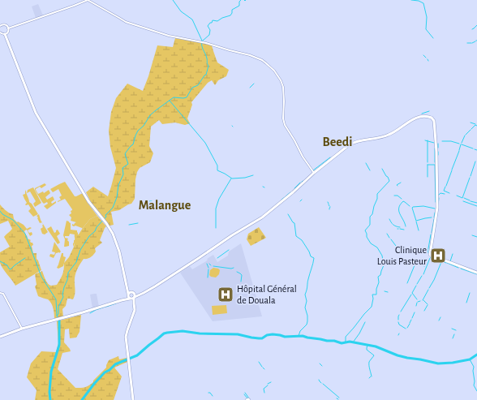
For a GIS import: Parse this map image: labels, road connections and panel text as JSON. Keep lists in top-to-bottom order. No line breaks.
{"districts":["Beedi","Malangue"],"places":{"hospital":["Clinique Louis Pasteur","Hôpital Général de Douala"]}}
